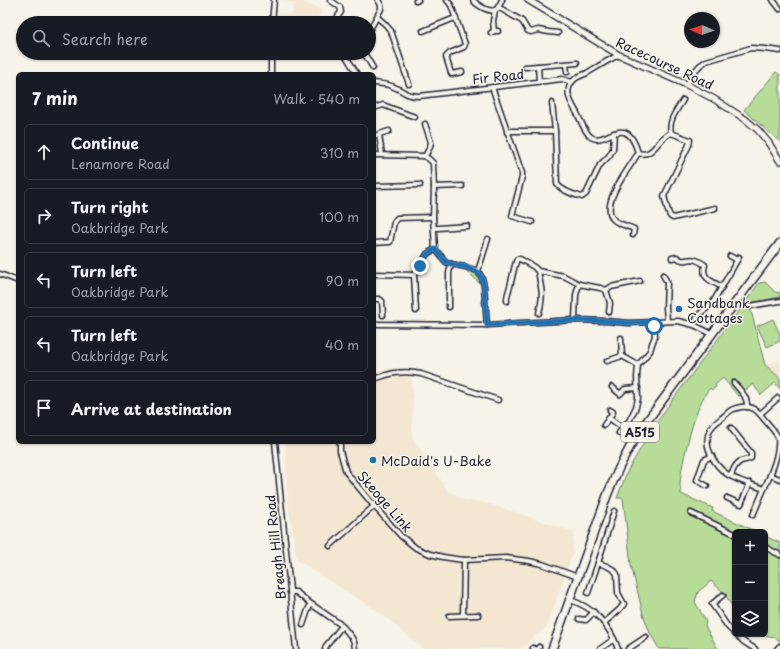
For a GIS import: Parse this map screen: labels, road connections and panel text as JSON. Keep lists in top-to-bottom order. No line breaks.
{"streets":{"highway":["A515"],"street":["Racecourse Road","Fir Road","Skeoge Link","Breagh Hill Road"]},"crossings":[["A515","Skeoge Link"]],"places":["Sandbank Cottages","McDaid's U-Bake"],"north":"left","page":{"search":"Search here","heading":["7 min","Walk · 540 m"],"list":[["Continue","Lenamore Road","310 m"],["Turn right","Oakbridge Park","100 m"],["Turn left","Oakbridge Park","90 m"],["Turn left","Oakbridge Park","40 m"],"Arrive at destination"],"map_buttons":["+","−"]}}
